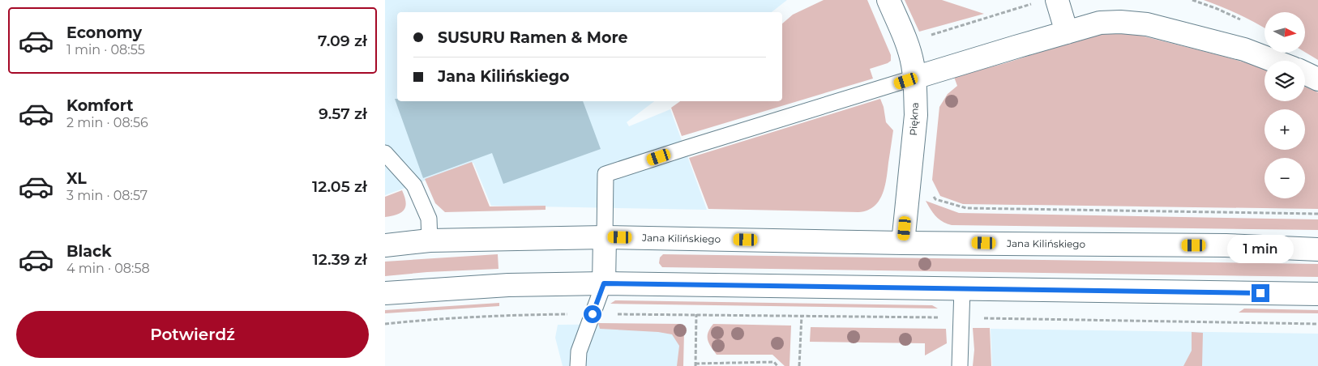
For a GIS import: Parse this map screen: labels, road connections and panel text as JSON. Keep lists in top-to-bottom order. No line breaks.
{"streets":{"street":["Piękna","Jana Kilińskiego"]},"crossings":[["Piękna","Jana Kilińskiego"]],"north":"right","page":{"list":[{"name":"Economy","note":"1 min · 08:55","value":"7.09 zł"},{"name":"Komfort","note":"2 min · 08:56","value":"9.57 zł"},{"name":"XL","note":"3 min · 08:57","value":"12.05 zł"},{"name":"Black","note":"4 min · 08:58","value":"12.39 zł"}],"map_buttons":["+","−"],"banner":["SUSURU Ramen & More","Jana Kilińskiego"],"bubble":"1 min","buttons":"Potwierdź"}}
